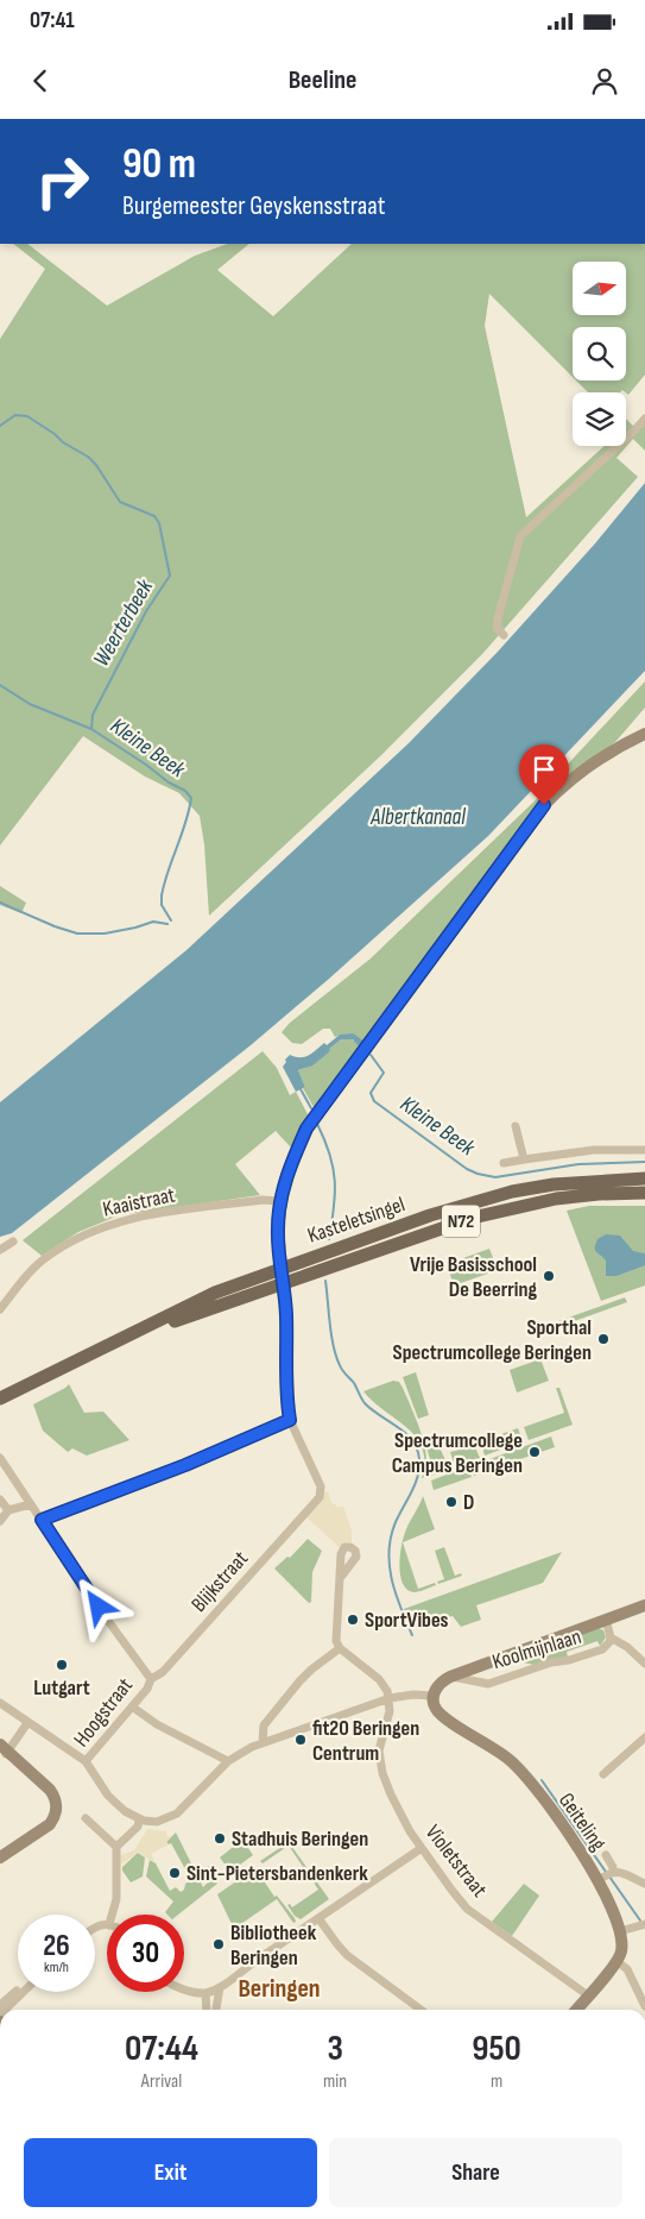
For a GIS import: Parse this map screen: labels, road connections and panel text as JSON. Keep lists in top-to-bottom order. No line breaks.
{"streets":{"main road":["Kasteletsingel","N72"],"street":["Kaaistraat","Blijkstraat","Koolmijnlaan","Hoogstraat","Geiteling","Violetstraat"]},"crossings":[["Blijkstraat","Hoogstraat"],["Koolmijnlaan","Geiteling"]],"districts":["Beringen"],"water":["Weerterbeek","Kleine Beek","Albertkanaal"],"places":["Vrije Basisschool De Beerring","Sporthal Spectrumcollege Beringen","Spectrumcollege Campus Beringen","D","SportVibes","Lutgart","fit20 Beringen Centrum","Stadhuis Beringen","Sint-Pietersbandenkerk","Bibliotheek Beringen"],"north":"right","page":{"status":"07:41","header":"Beeline","turn":["90 m","Burgemeester Geyskensstraat"],"speed":"26 km/h","limit":"30","eta":["07:44","Arrival","3","min","950","m"],"buttons":["Exit","Share"]}}
